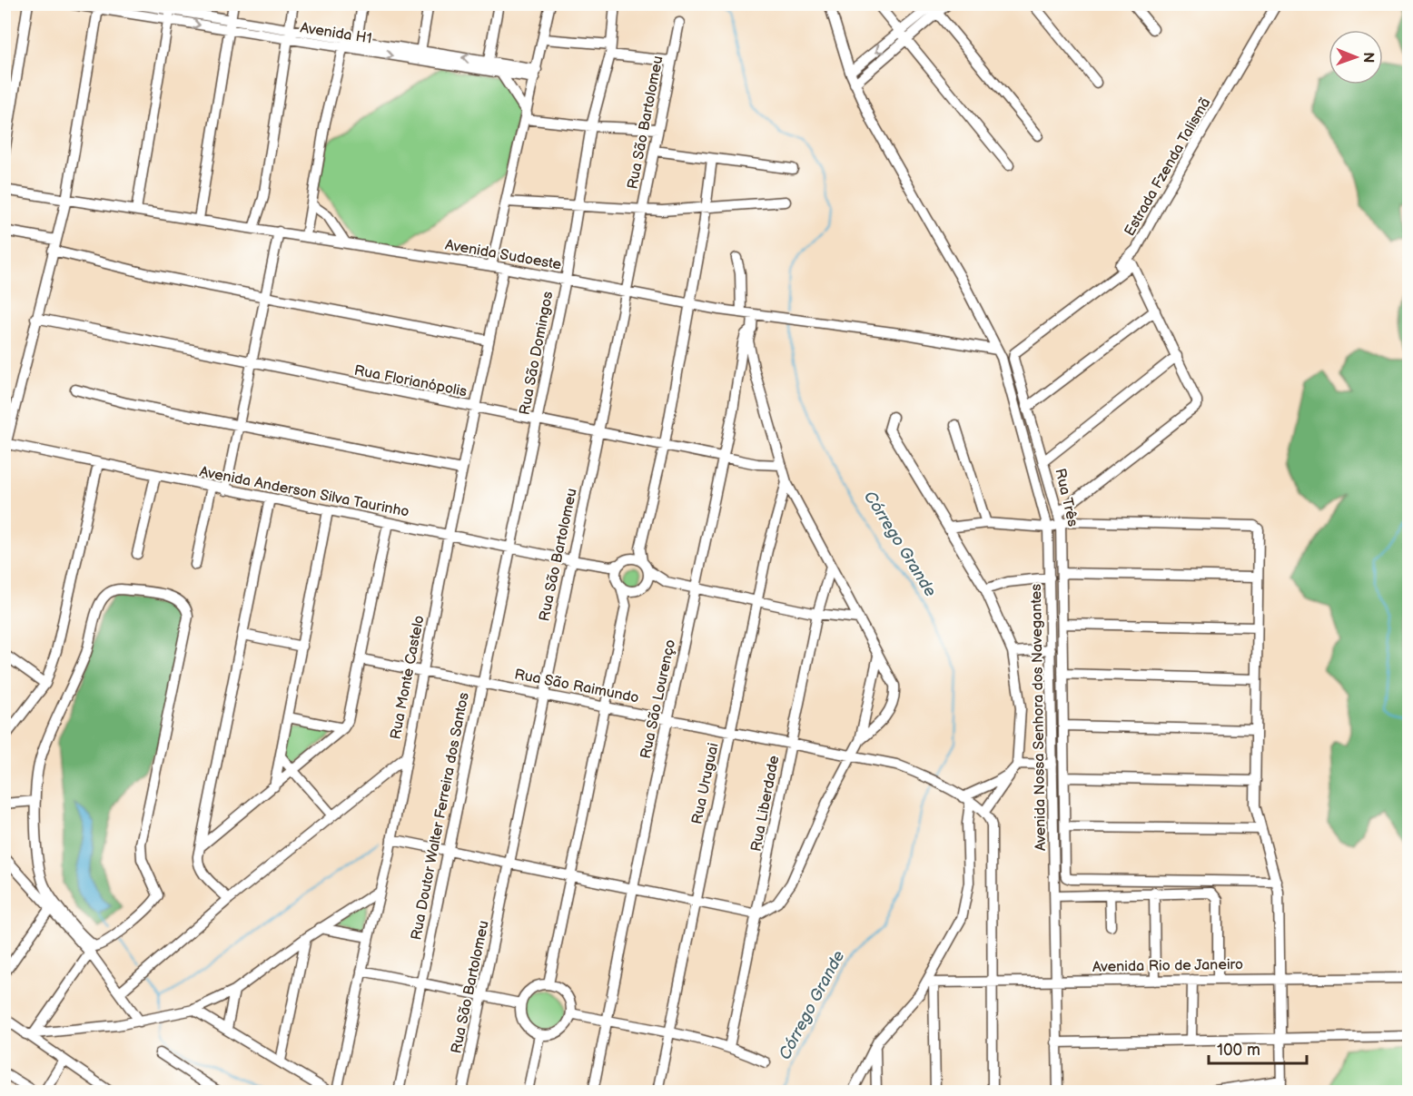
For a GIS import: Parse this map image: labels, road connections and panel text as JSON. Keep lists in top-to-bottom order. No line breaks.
{"streets":{"street":["Avenida H1","Rua São Bartolomeu","Estrada Fzenda Talismã","Avenida Sudoeste","Rua São Domingos","Rua Florianópolis","Avenida Anderson Silva Taurinho","Rua Três","Rua Monte Castelo","Rua São Raimundo","Rua São Lourenço","Avenida Nossa Senhora dos Navegantes","Rua Uruguai","Rua Liberdade","Rua Doutor Walter Ferreira dos Santos","Avenida Rio de Janeiro"]},"crossings":[["Rua São Bartolomeu","Avenida Sudoeste"],["Rua São Bartolomeu","Rua Florianópolis"],["Rua São Bartolomeu","Avenida Anderson Silva Taurinho"],["Rua São Bartolomeu","Rua São Raimundo"],["Estrada Fzenda Talismã","Avenida Sudoeste"],["Estrada Fzenda Talismã","Avenida Nossa Senhora dos Navegantes"],["Avenida Sudoeste","Rua São Domingos"],["Avenida Sudoeste","Rua Monte Castelo"],["Avenida Sudoeste","Rua São Lourenço"],["Avenida Sudoeste","Avenida Nossa Senhora dos Navegantes"],["Rua São Domingos","Rua Florianópolis"],["Rua São Domingos","Avenida Anderson Silva Taurinho"],["Rua São Domingos","Rua Doutor Walter Ferreira dos Santos"],["Rua Florianópolis","Rua Monte Castelo"],["Rua Florianópolis","Rua São Lourenço"],["Avenida Anderson Silva Taurinho","Rua Monte Castelo"],["Avenida Anderson Silva Taurinho","Rua Doutor Walter Ferreira dos Santos"],["Rua Monte Castelo","Rua São Raimundo"],["Rua São Raimundo","Rua São Lourenço"],["Rua São Raimundo","Rua Uruguai"],["Rua São Raimundo","Rua Liberdade"],["Rua São Raimundo","Rua Doutor Walter Ferreira dos Santos"],["Avenida Nossa Senhora dos Navegantes","Avenida Rio de Janeiro"]],"water":["Córrego Grande"],"scale_bar":"100 m","north":"right"}
